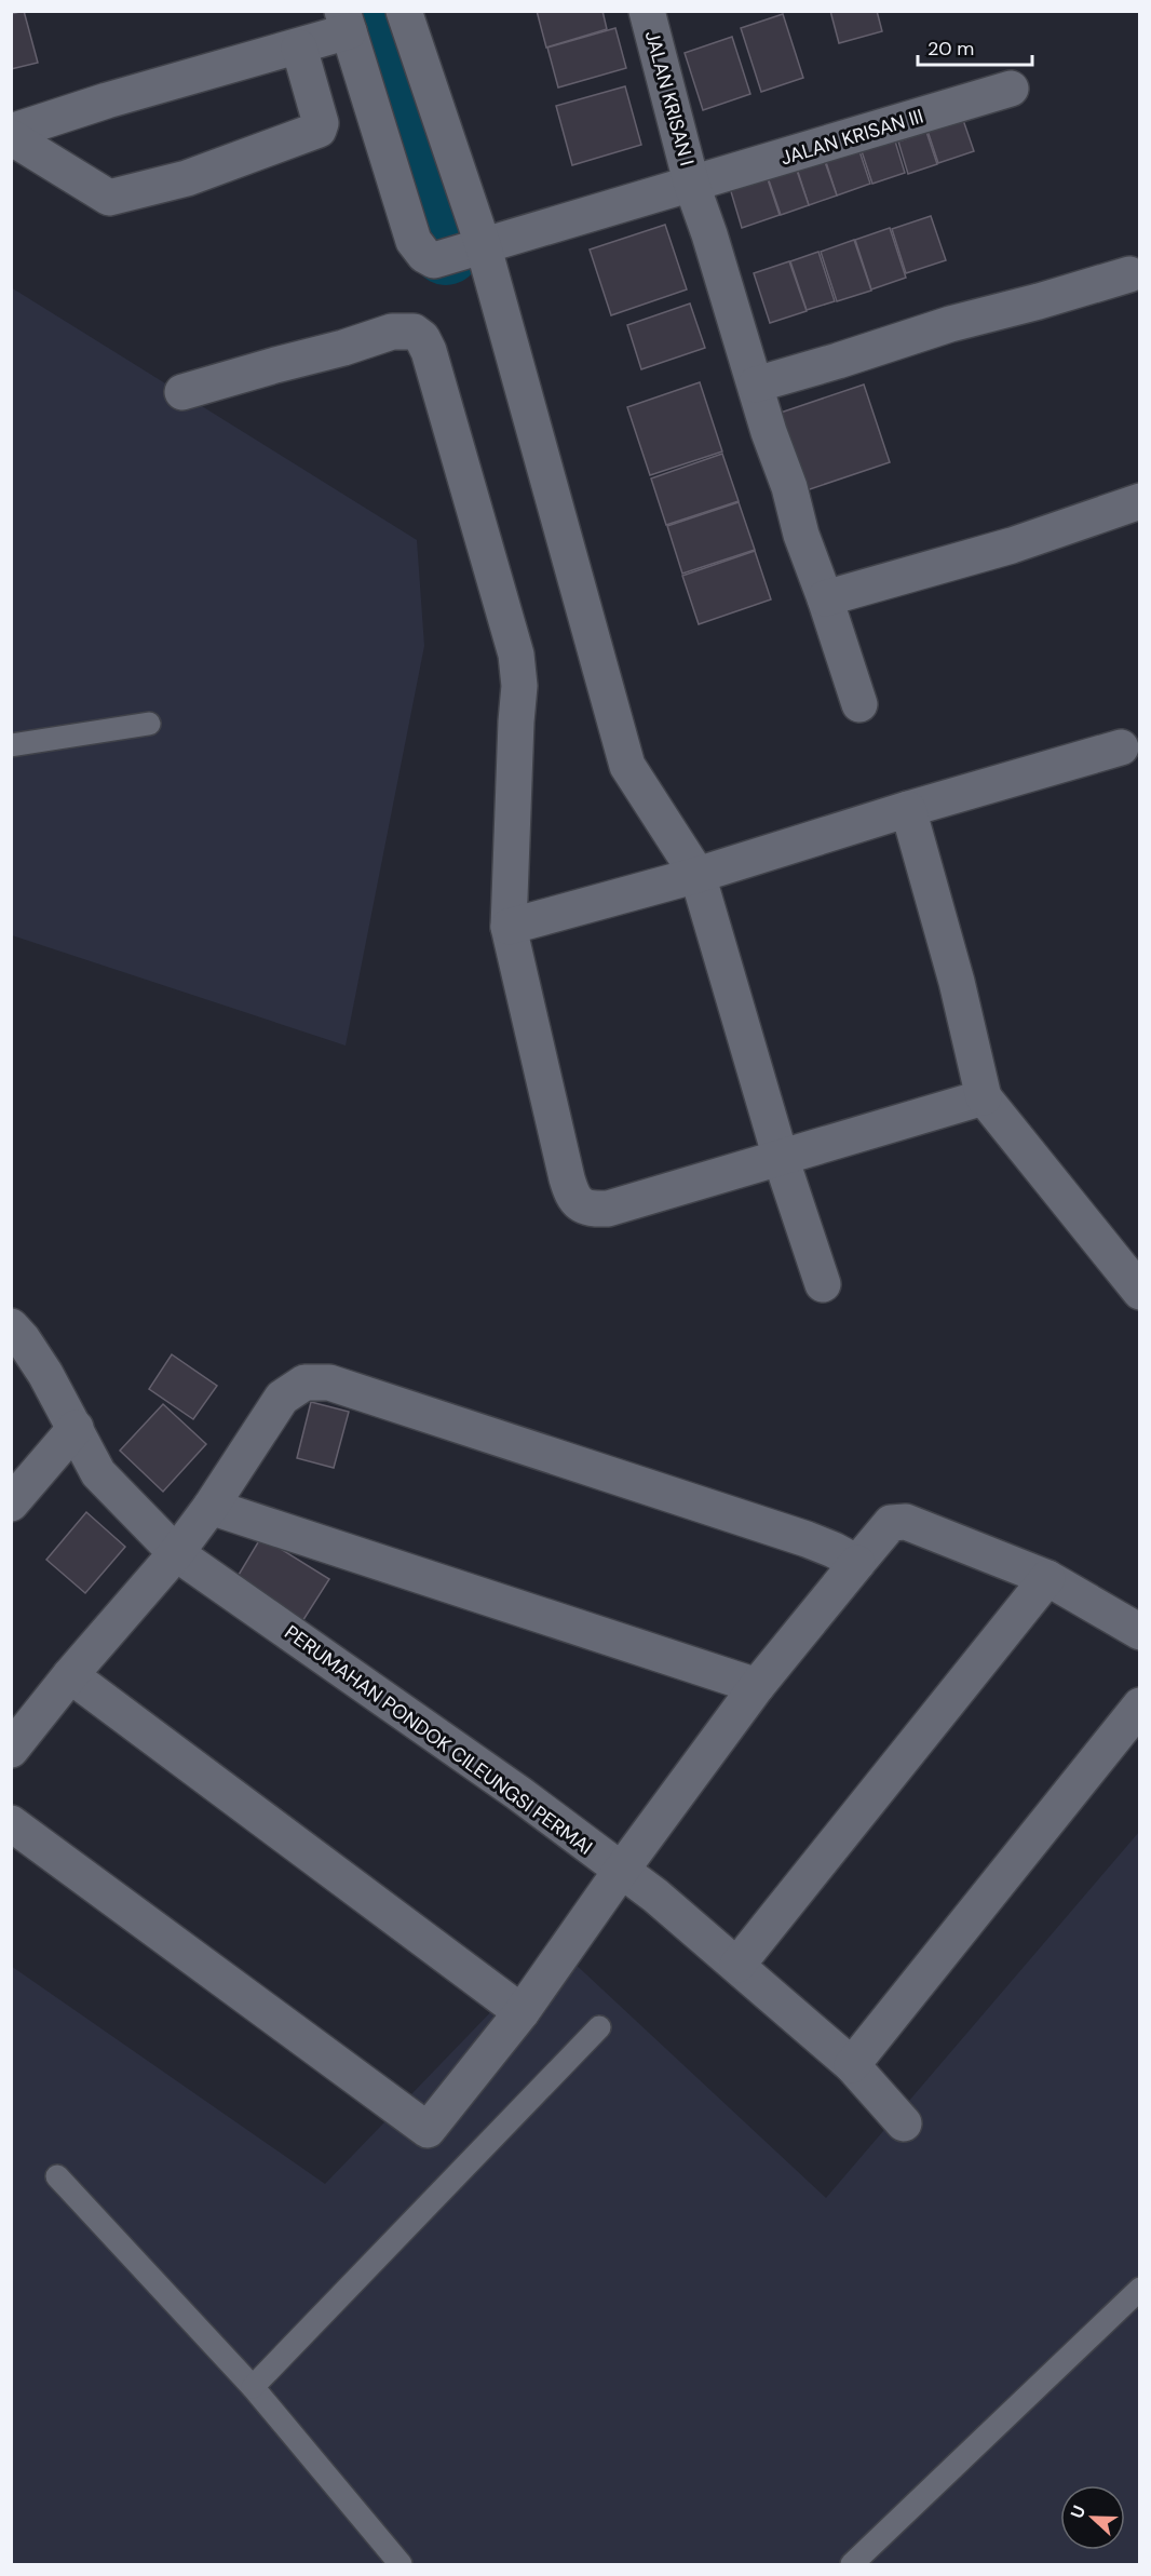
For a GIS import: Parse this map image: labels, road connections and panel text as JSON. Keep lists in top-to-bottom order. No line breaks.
{"streets":{"street":["JALAN KRISAN I","JALAN KRISAN III","PERUMAHAN PONDOK CILEUNGSI PERMAI"]},"crossings":[["JALAN KRISAN I","JALAN KRISAN III"]],"scale_bar":"20 m","north":"left"}
